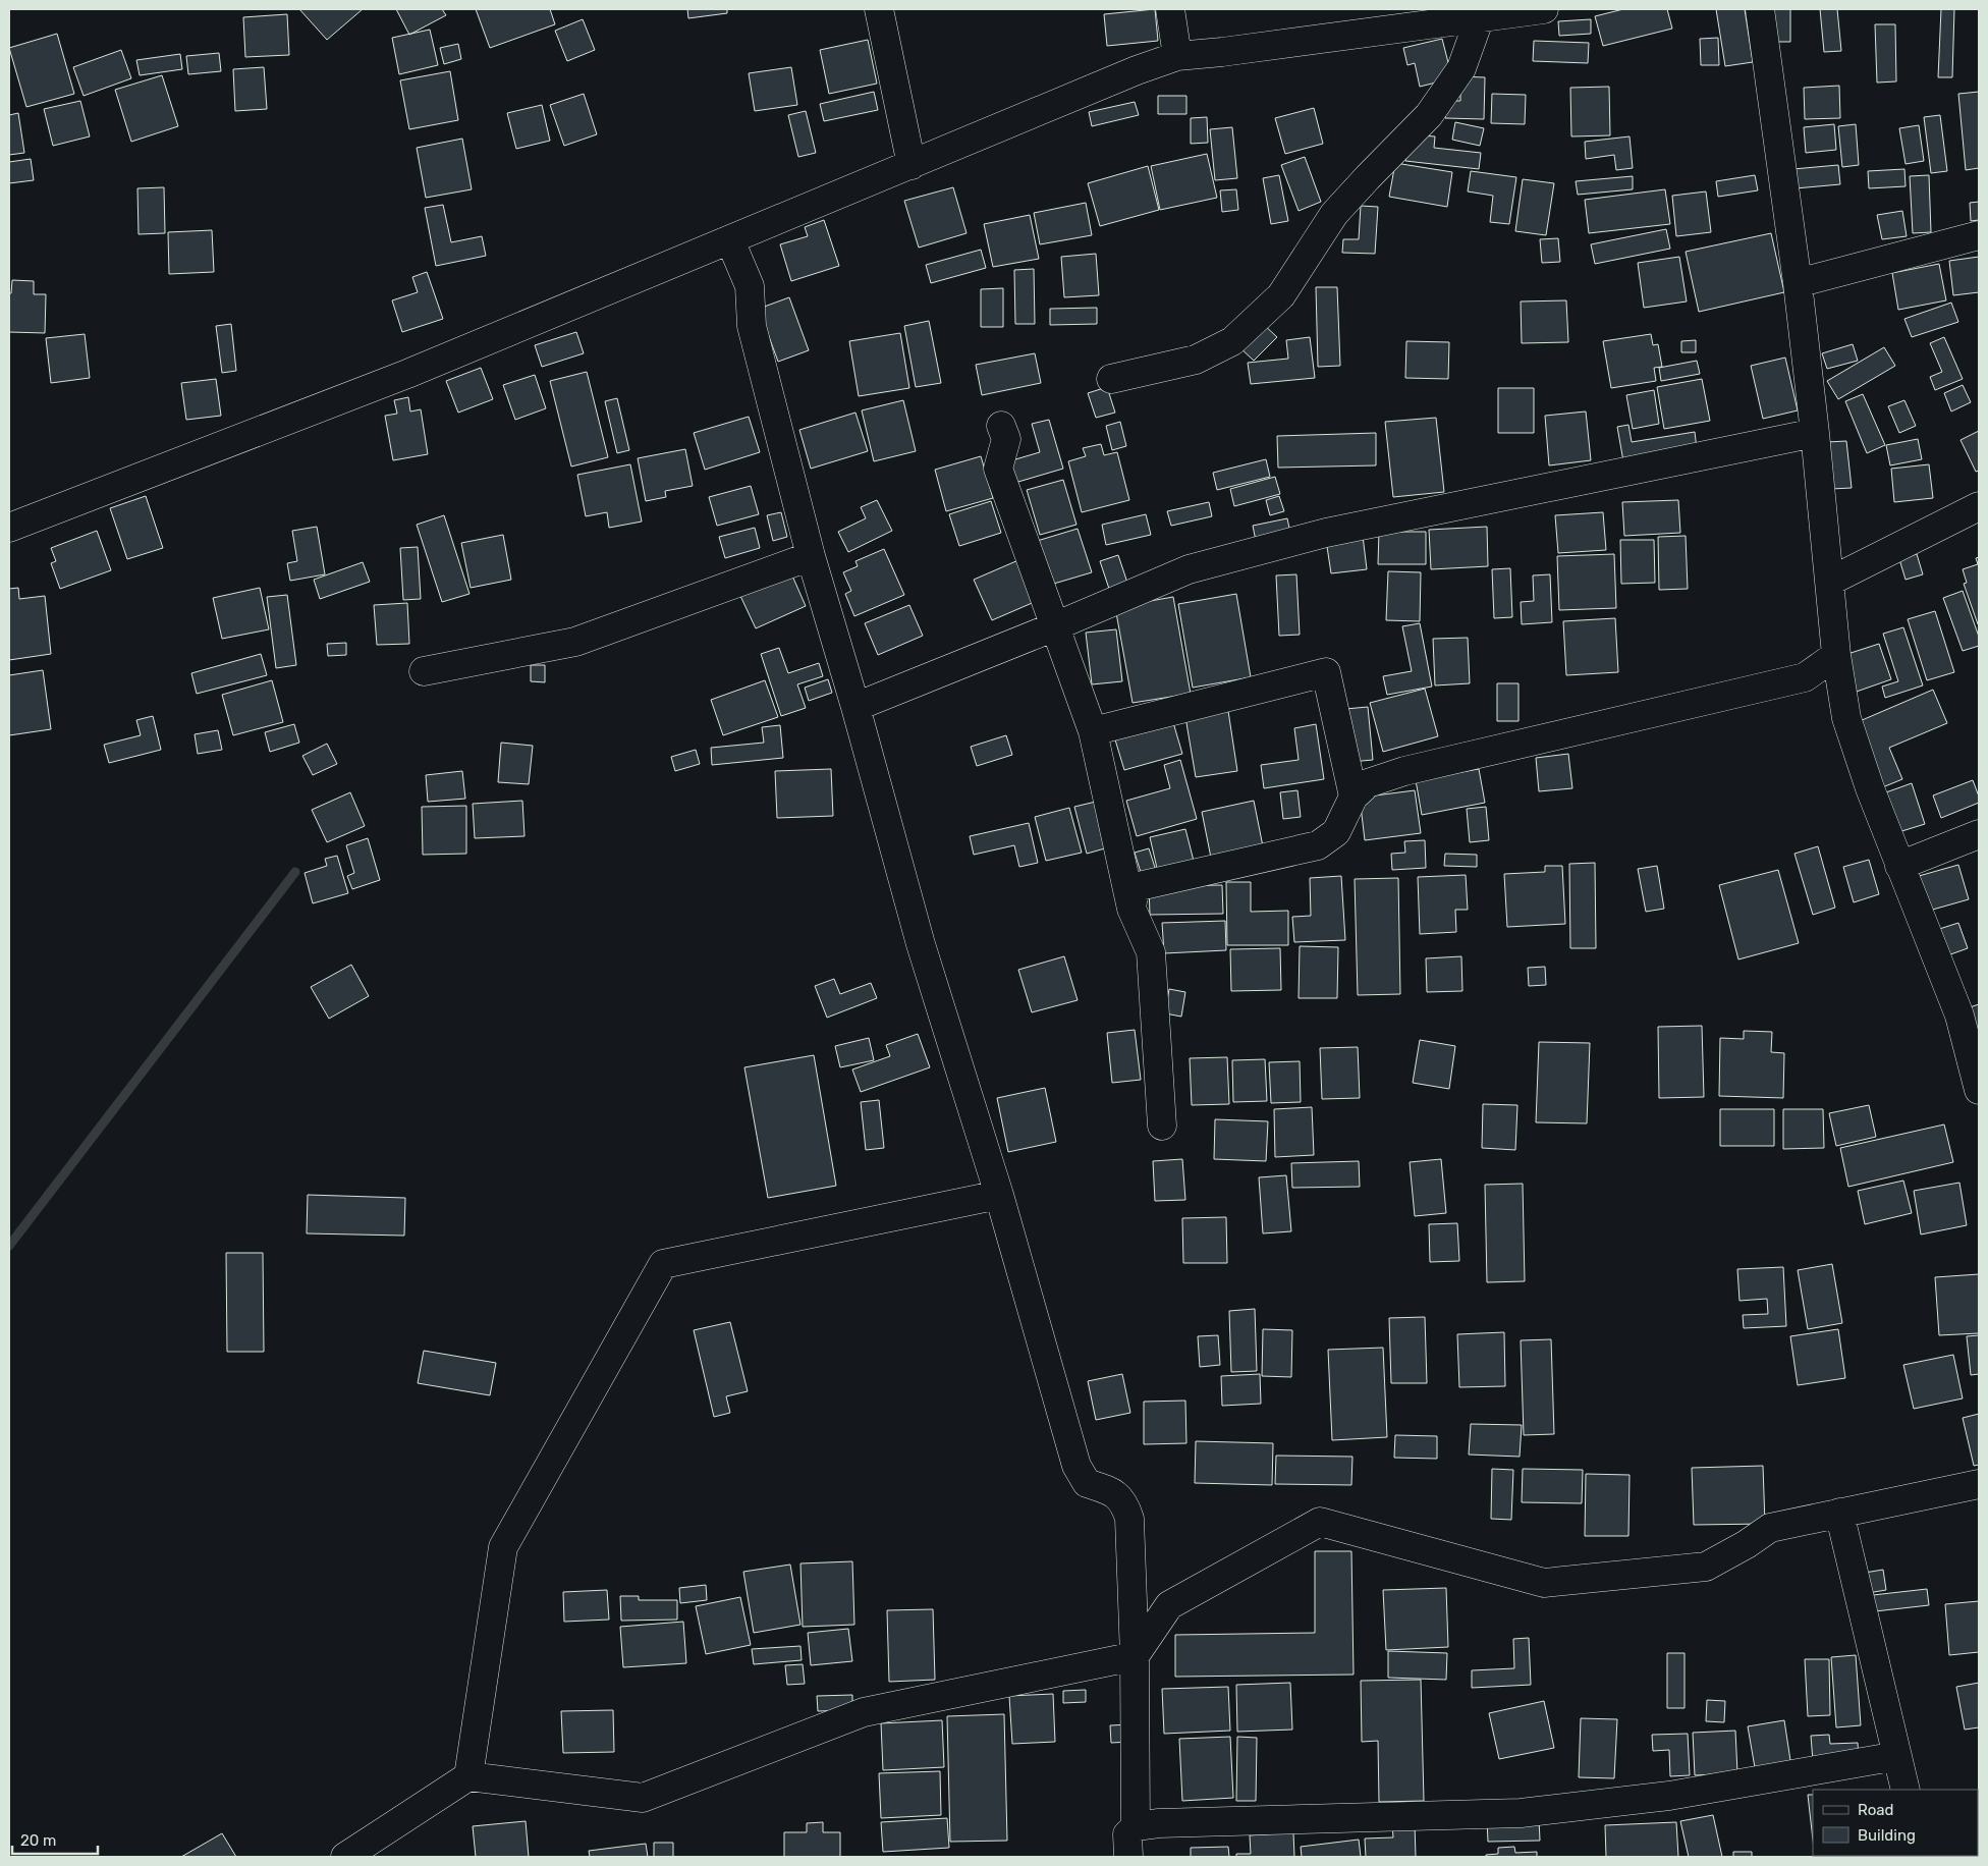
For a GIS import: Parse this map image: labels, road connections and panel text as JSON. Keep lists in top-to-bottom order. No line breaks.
{"legend":["Road","Building"],"scale_bar":"20 m"}
